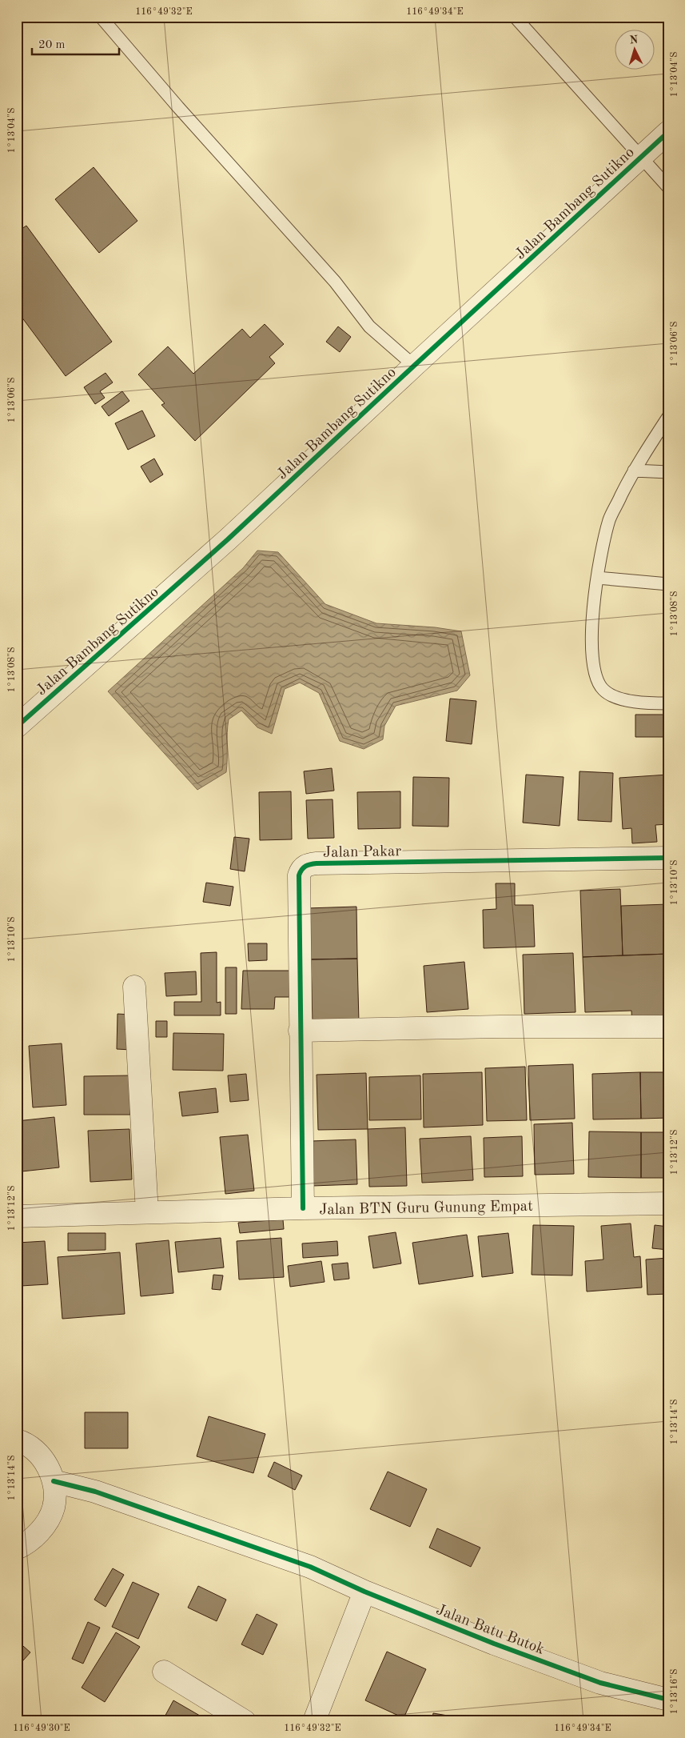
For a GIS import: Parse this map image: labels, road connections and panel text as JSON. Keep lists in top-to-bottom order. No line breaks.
{"streets":{"street":["Jalan Bambang Sutikno","Jalan Pakar","Jalan BTN Guru Gunung Empat","Jalan Batu Butok"]},"crossings":[["Jalan Pakar","Jalan BTN Guru Gunung Empat"]],"scale_bar":"20 m","north":"top","coordinates":["116°49'32\"E","116°49'34\"E","1°13'04\"S","1°13'06\"S","1°13'08\"S","1°13'10\"S","1°13'12\"S","1°13'14\"S","1°13'16\"S","116°49'30\"E"]}
